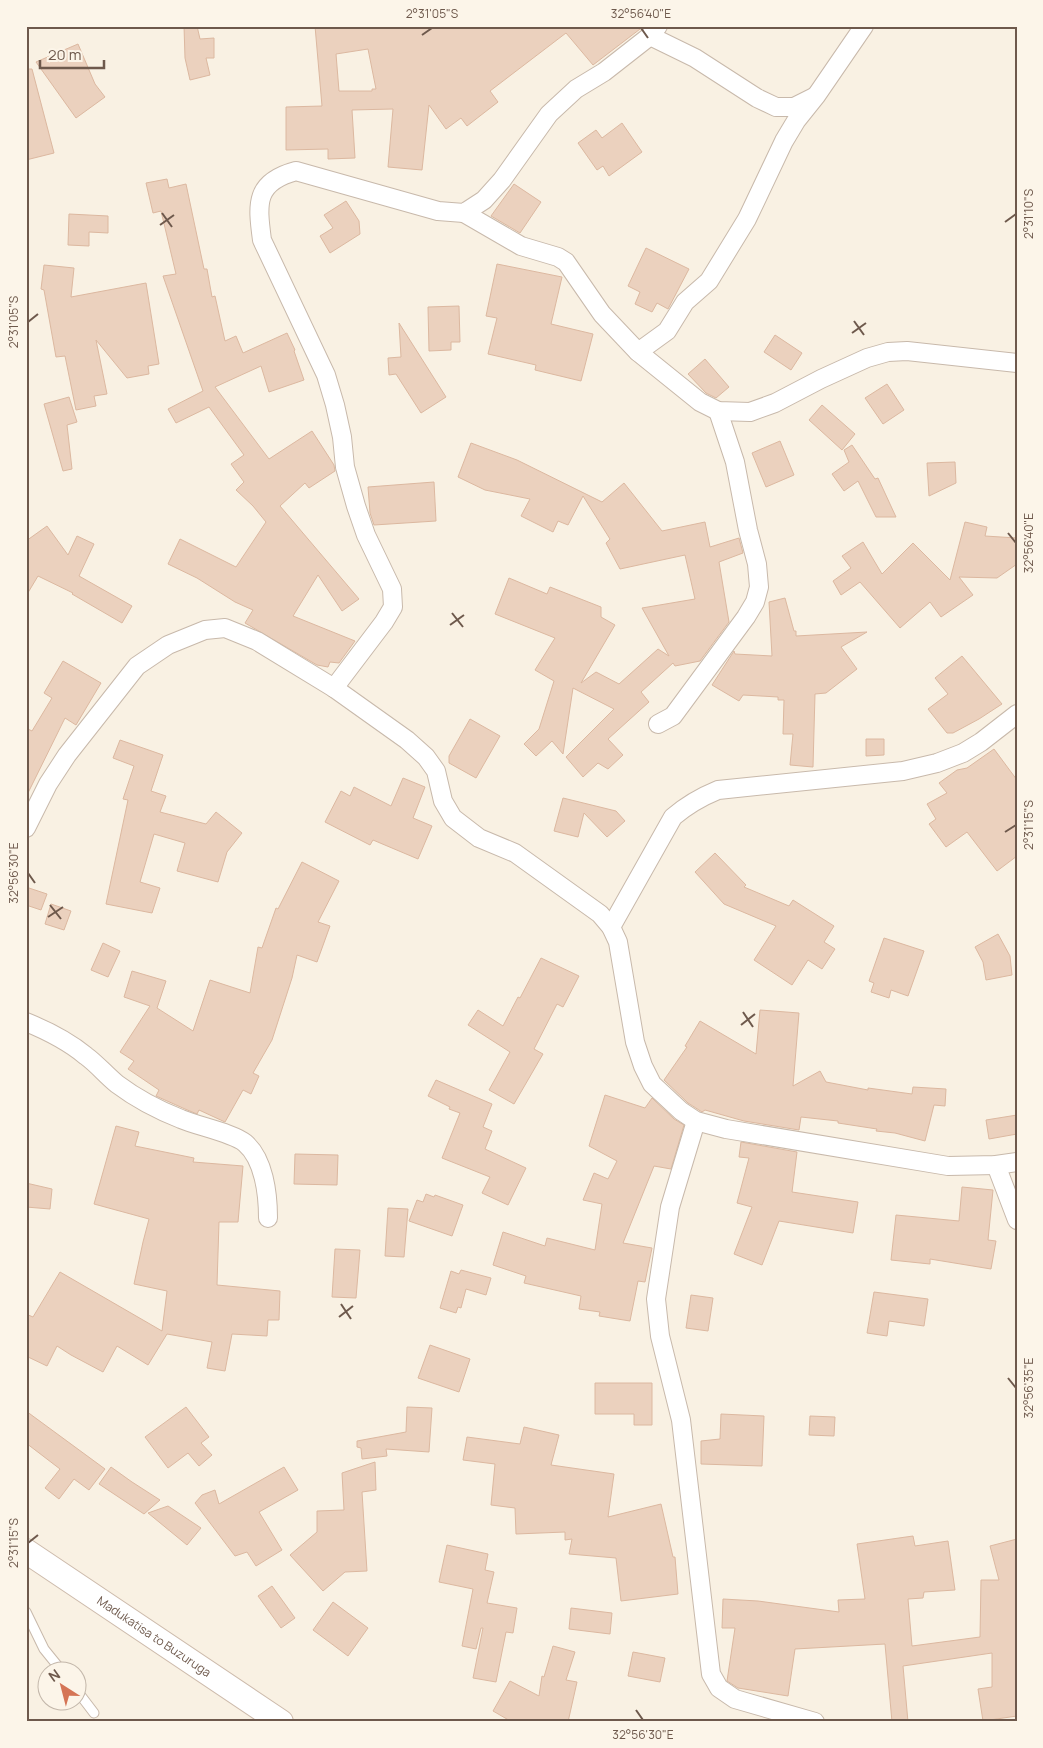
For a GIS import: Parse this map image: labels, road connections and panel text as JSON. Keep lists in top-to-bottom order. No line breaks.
{"streets":{"main road":["Madukatisa to Buzuruga"]},"scale_bar":"20 m","north":"top left","coordinates":["2°31'05\"S","32°56'40\"E","2°31'10\"S","2°31'15\"S","32°56'30\"E","32°56'35\"E"]}
